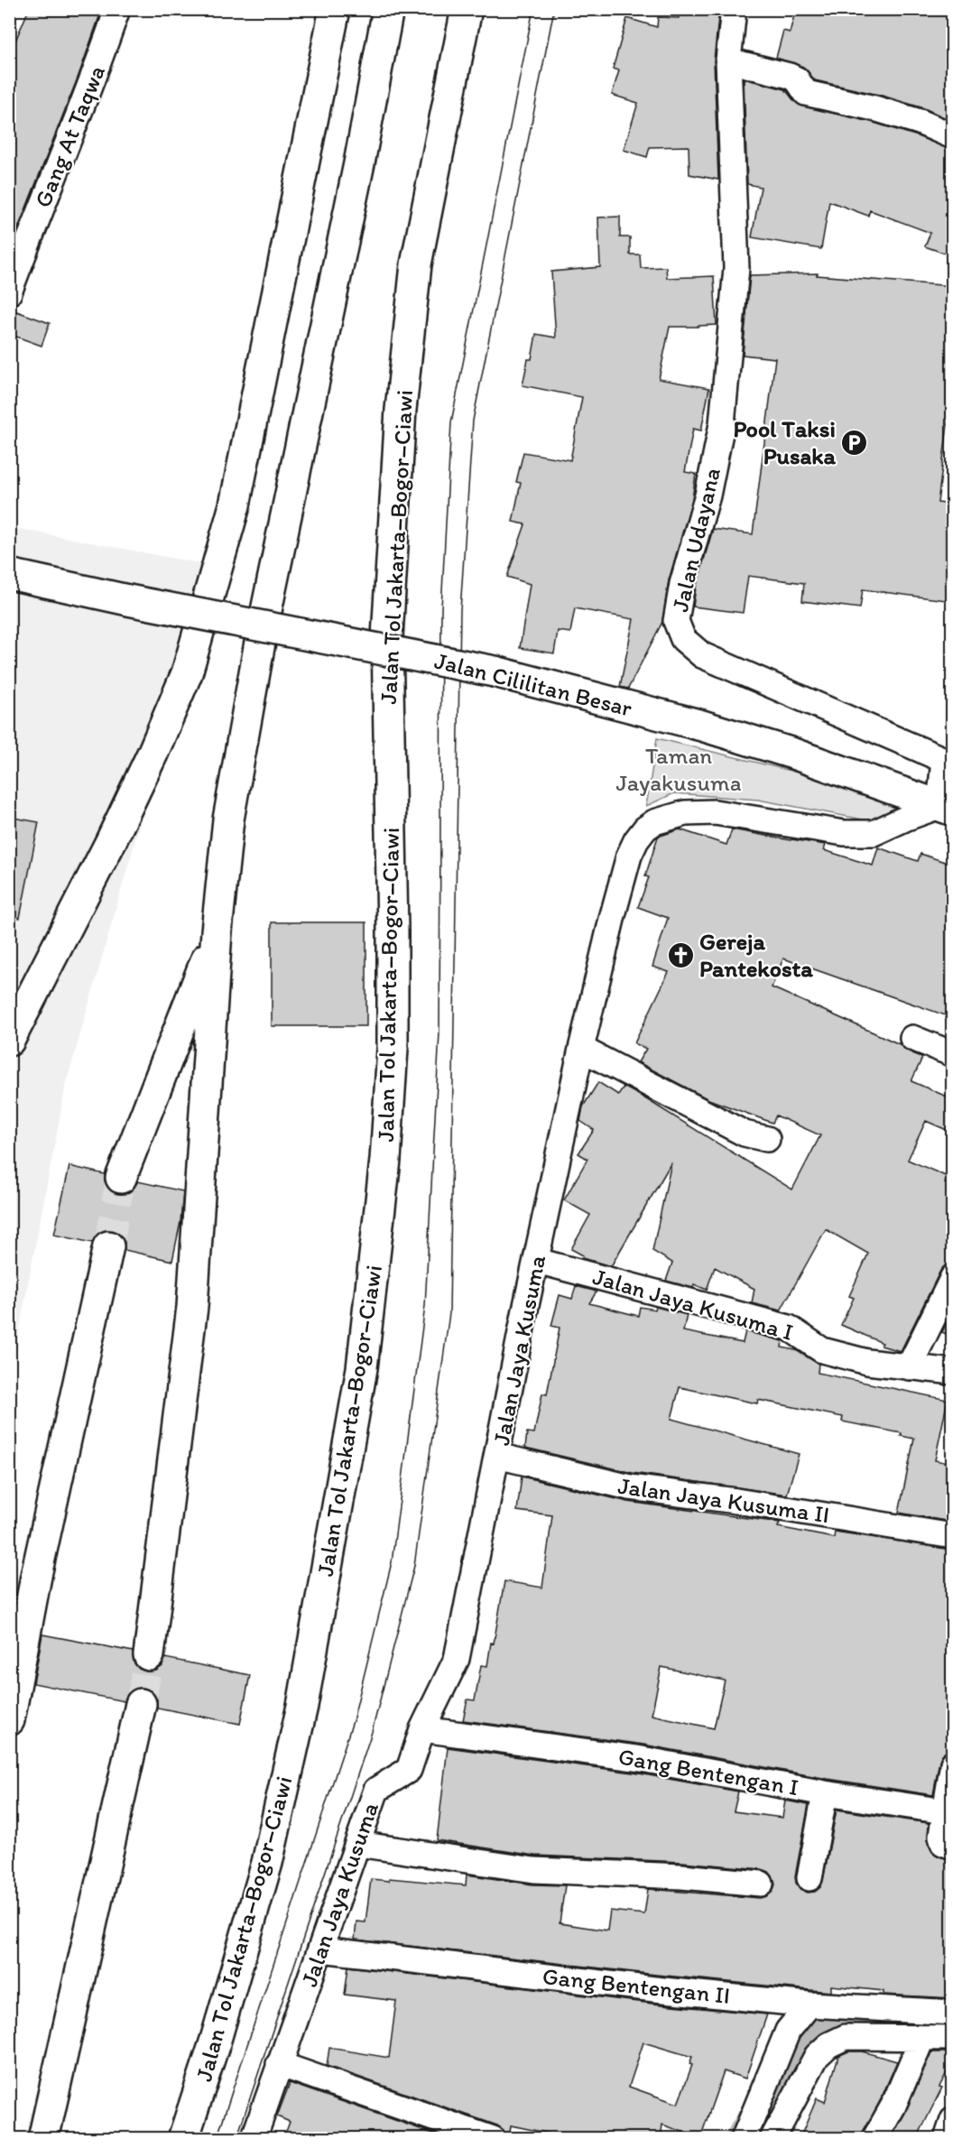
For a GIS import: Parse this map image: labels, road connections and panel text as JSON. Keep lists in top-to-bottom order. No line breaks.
{"streets":{"main road":["Jalan Tol Jakarta–Bogor–Ciawi","Jalan Cililitan Besar"],"street":["Gang At Taqwa","Jalan Udayana","Jalan Jaya Kusuma I","Jalan Jaya Kusuma","Jalan Jaya Kusuma II","Gang Bentengan I","Gang Bentengan II"]},"crossings":[["Jalan Udayana","Jalan Cililitan Besar"],["Jalan Udayana","Jalan Jaya Kusuma"],["Jalan Cililitan Besar","Jalan Jaya Kusuma"],["Jalan Jaya Kusuma I","Jalan Jaya Kusuma"],["Jalan Jaya Kusuma","Jalan Jaya Kusuma II"],["Jalan Jaya Kusuma","Gang Bentengan I"],["Jalan Jaya Kusuma","Gang Bentengan II"]],"parks":["Taman Jayakusuma"],"places":{"parking":["Pool Taksi Pusaka"],"church":["Gereja Pantekosta"]}}
